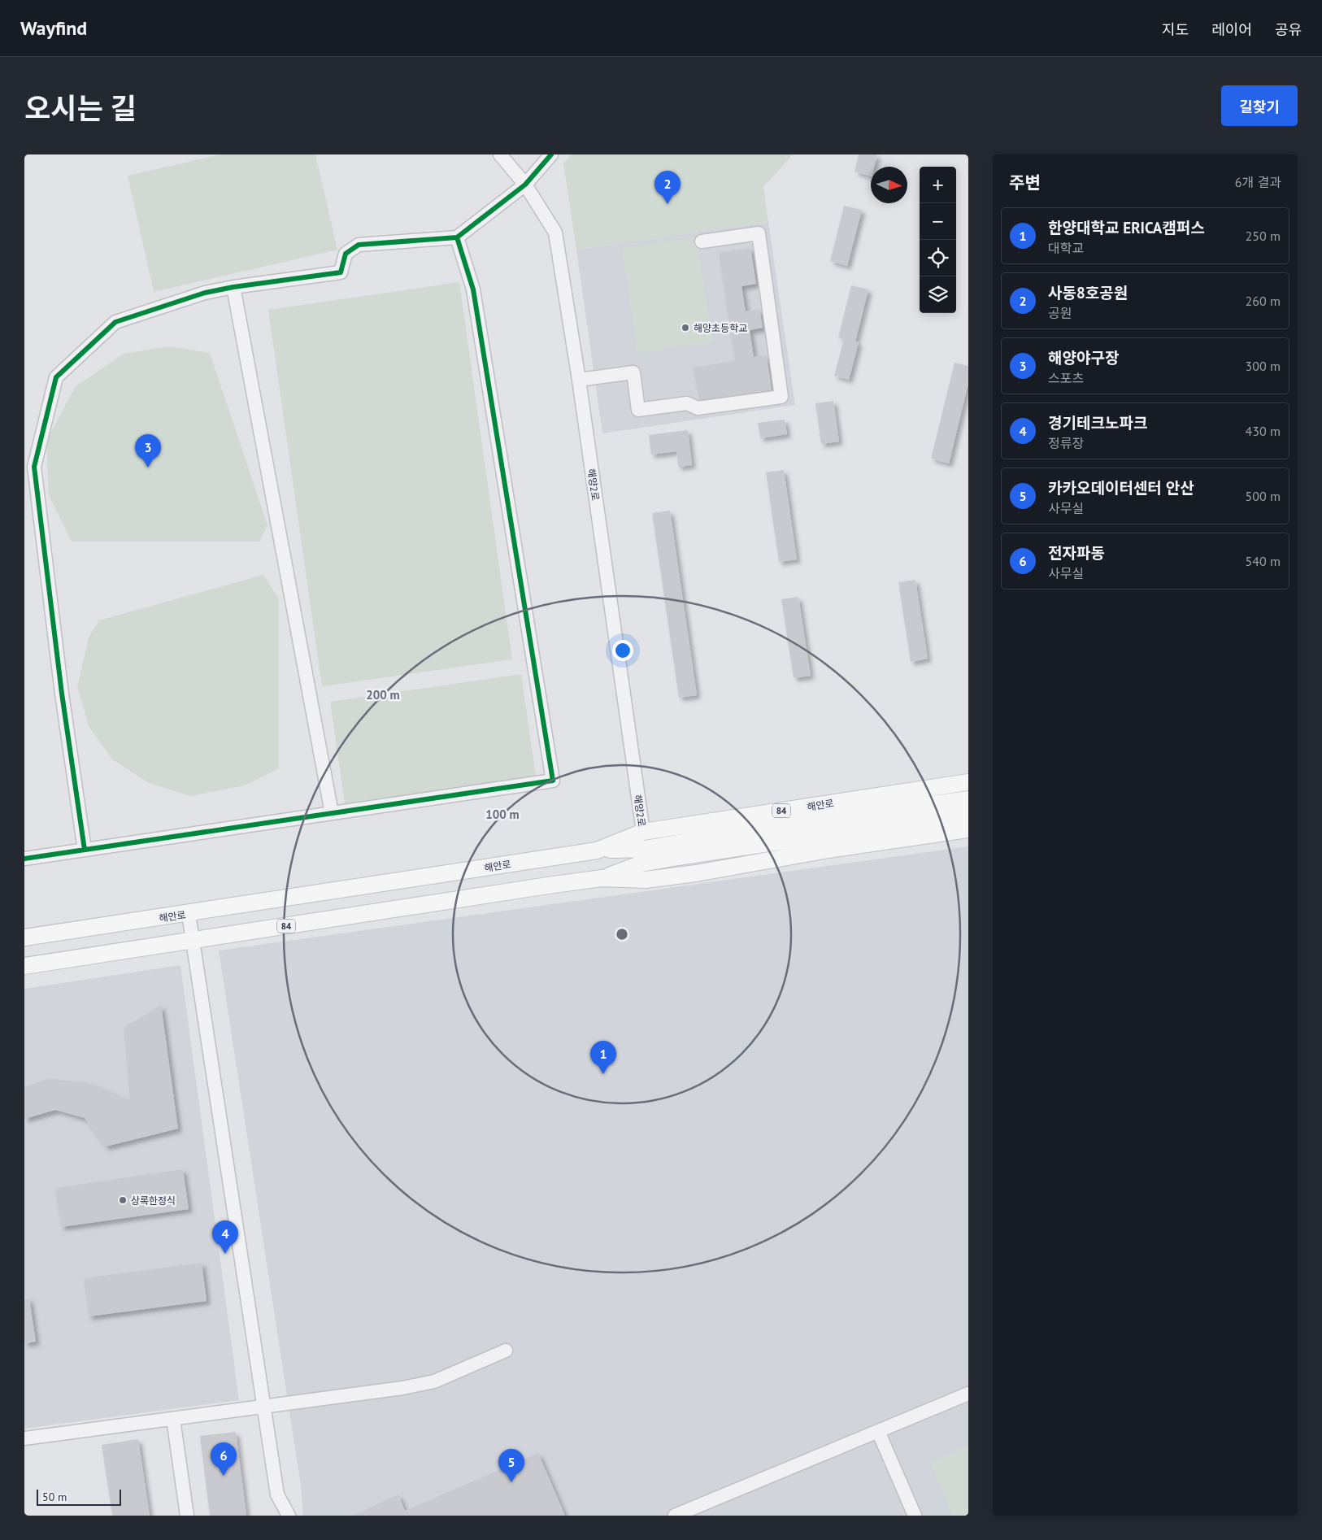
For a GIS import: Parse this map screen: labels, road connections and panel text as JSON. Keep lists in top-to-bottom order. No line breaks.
{"streets":{"main road":["해안로","84"],"street":["해양2로"]},"crossings":[["해양2로","해안로"]],"places":["해양초등학교","상록한정식"],"scale_bar":"50 m","north":"right","page":{"header":"Wayfind","nav":["지도","레이어","공유"],"title":"오시는 길","buttons":"길찾기","heading":["주변","6개 결과"],"map_buttons":["+","−"],"pins":["2","3","1","4","6","5"],"list":[{"mark":"1","name":"한양대학교 ERICA캠퍼스","note":"대학교","value":"250 m"},{"mark":"2","name":"사동8호공원","note":"공원","value":"260 m"},{"mark":"3","name":"해양야구장","note":"스포츠","value":"300 m"},{"mark":"4","name":"경기테크노파크","note":"정류장","value":"430 m"},{"mark":"5","name":"카카오데이터센터 안산","note":"사무실","value":"500 m"},{"mark":"6","name":"전자파동","note":"사무실","value":"540 m"}],"scale":"50 m"},"rings":["200 m","100 m"]}
